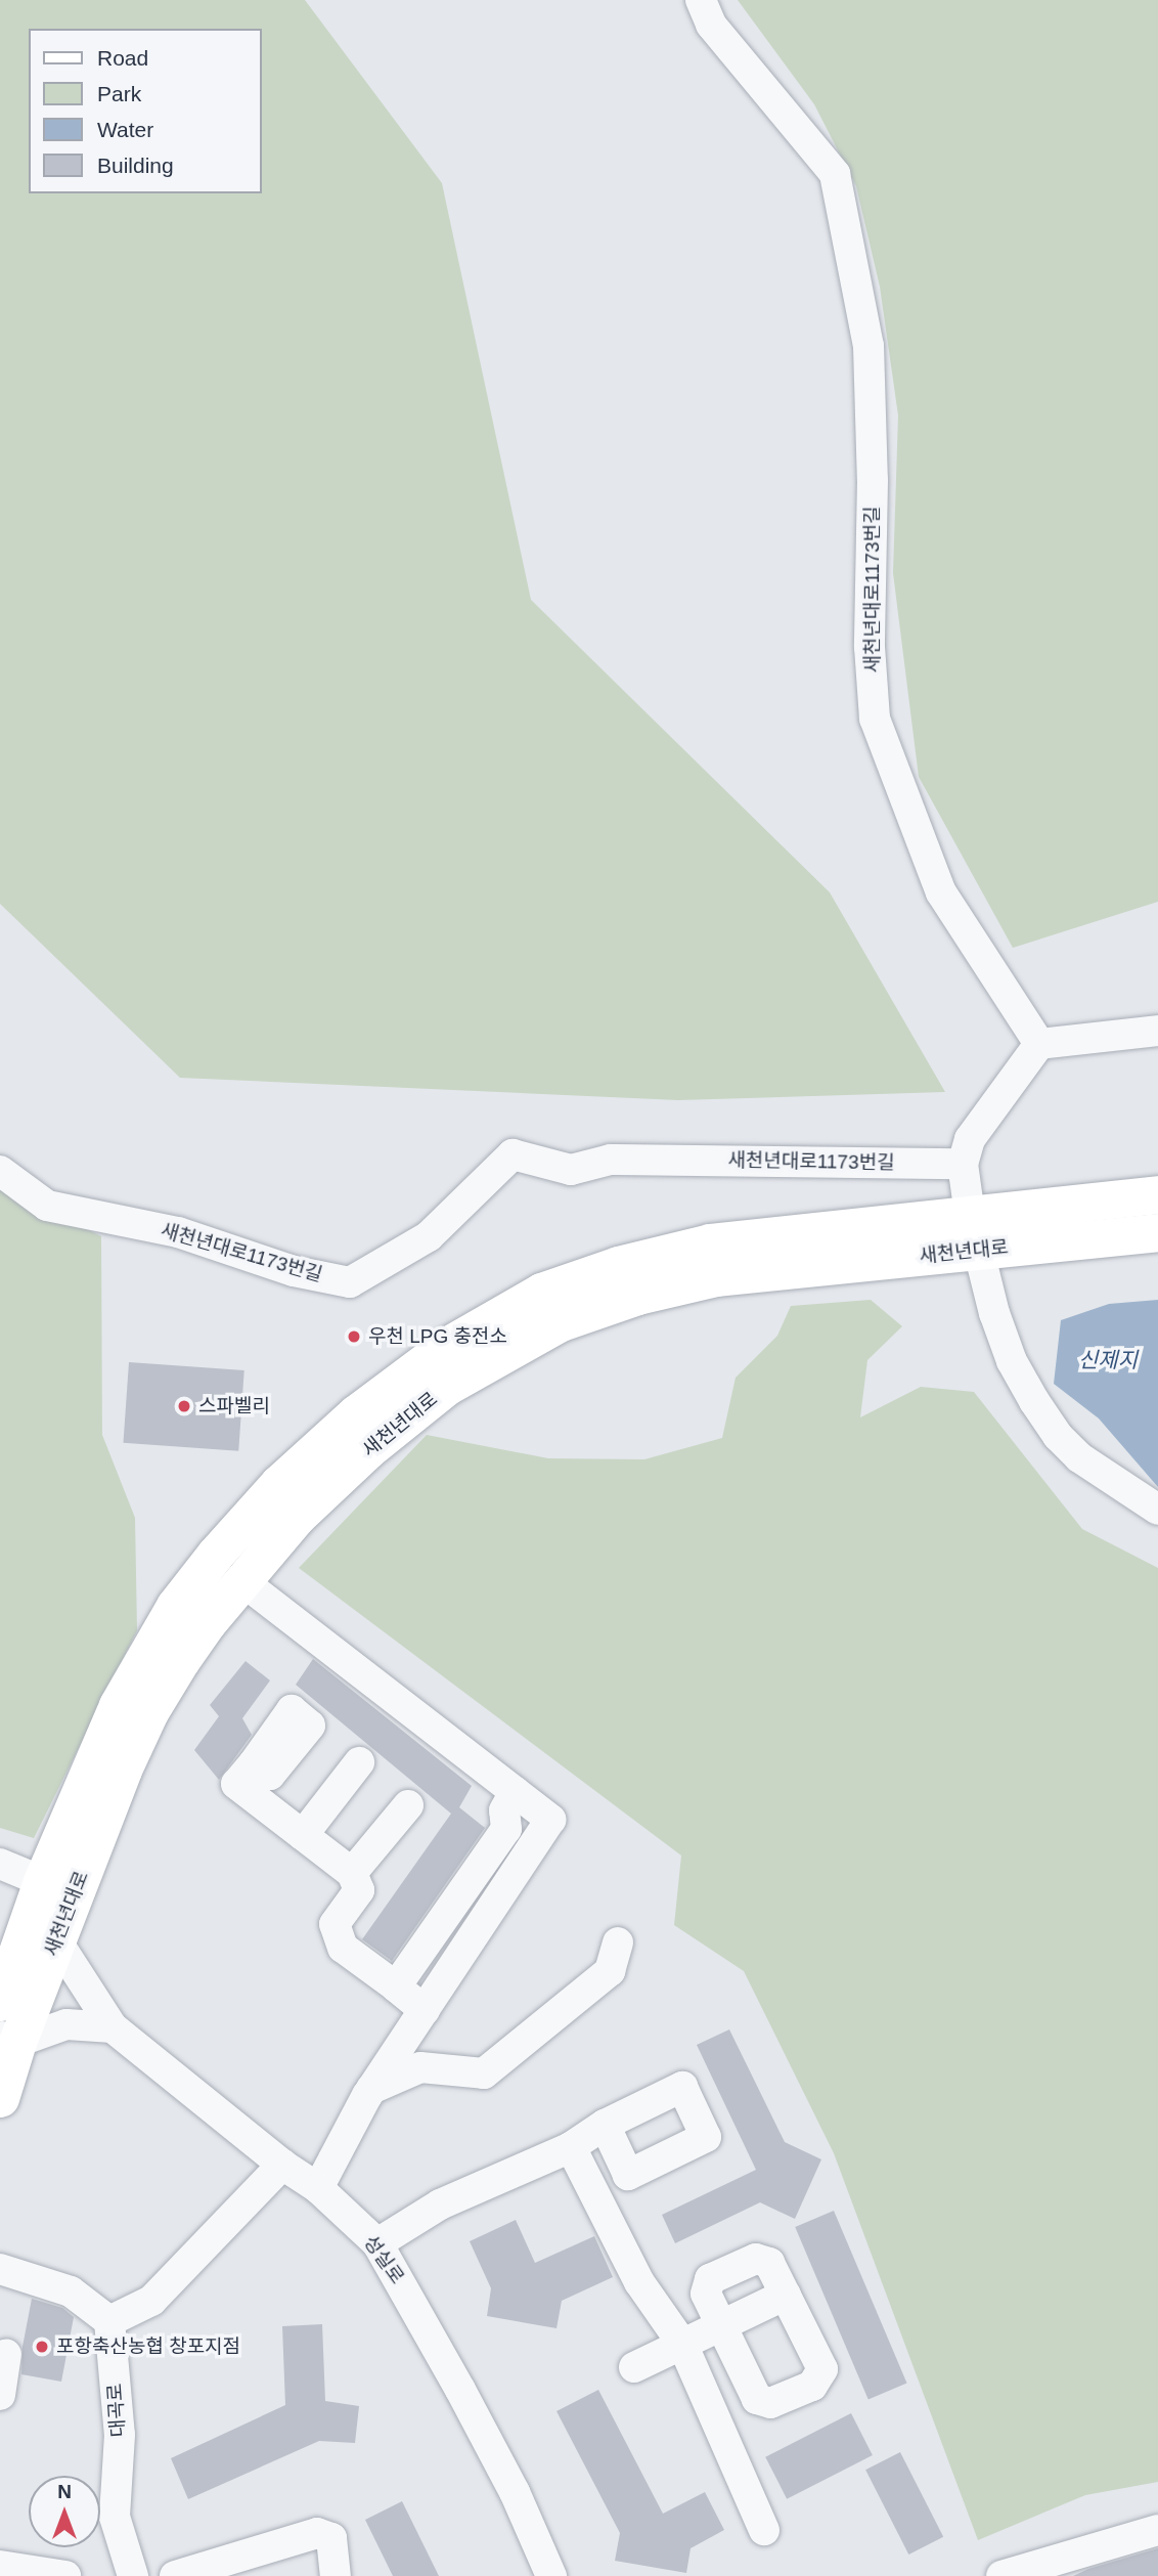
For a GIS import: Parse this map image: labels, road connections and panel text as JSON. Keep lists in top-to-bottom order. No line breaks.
{"streets":{"main road":["새천년대로"],"street":["새천년대로1173번길","성실로","대곡로"]},"crossings":[["새천년대로","성실로"]],"water":["신제지"],"places":["우천 LPG 충전소","스파벨리","포항축산농협 창포지점"],"legend":["Road","Park","Water","Building"],"north":"top"}
